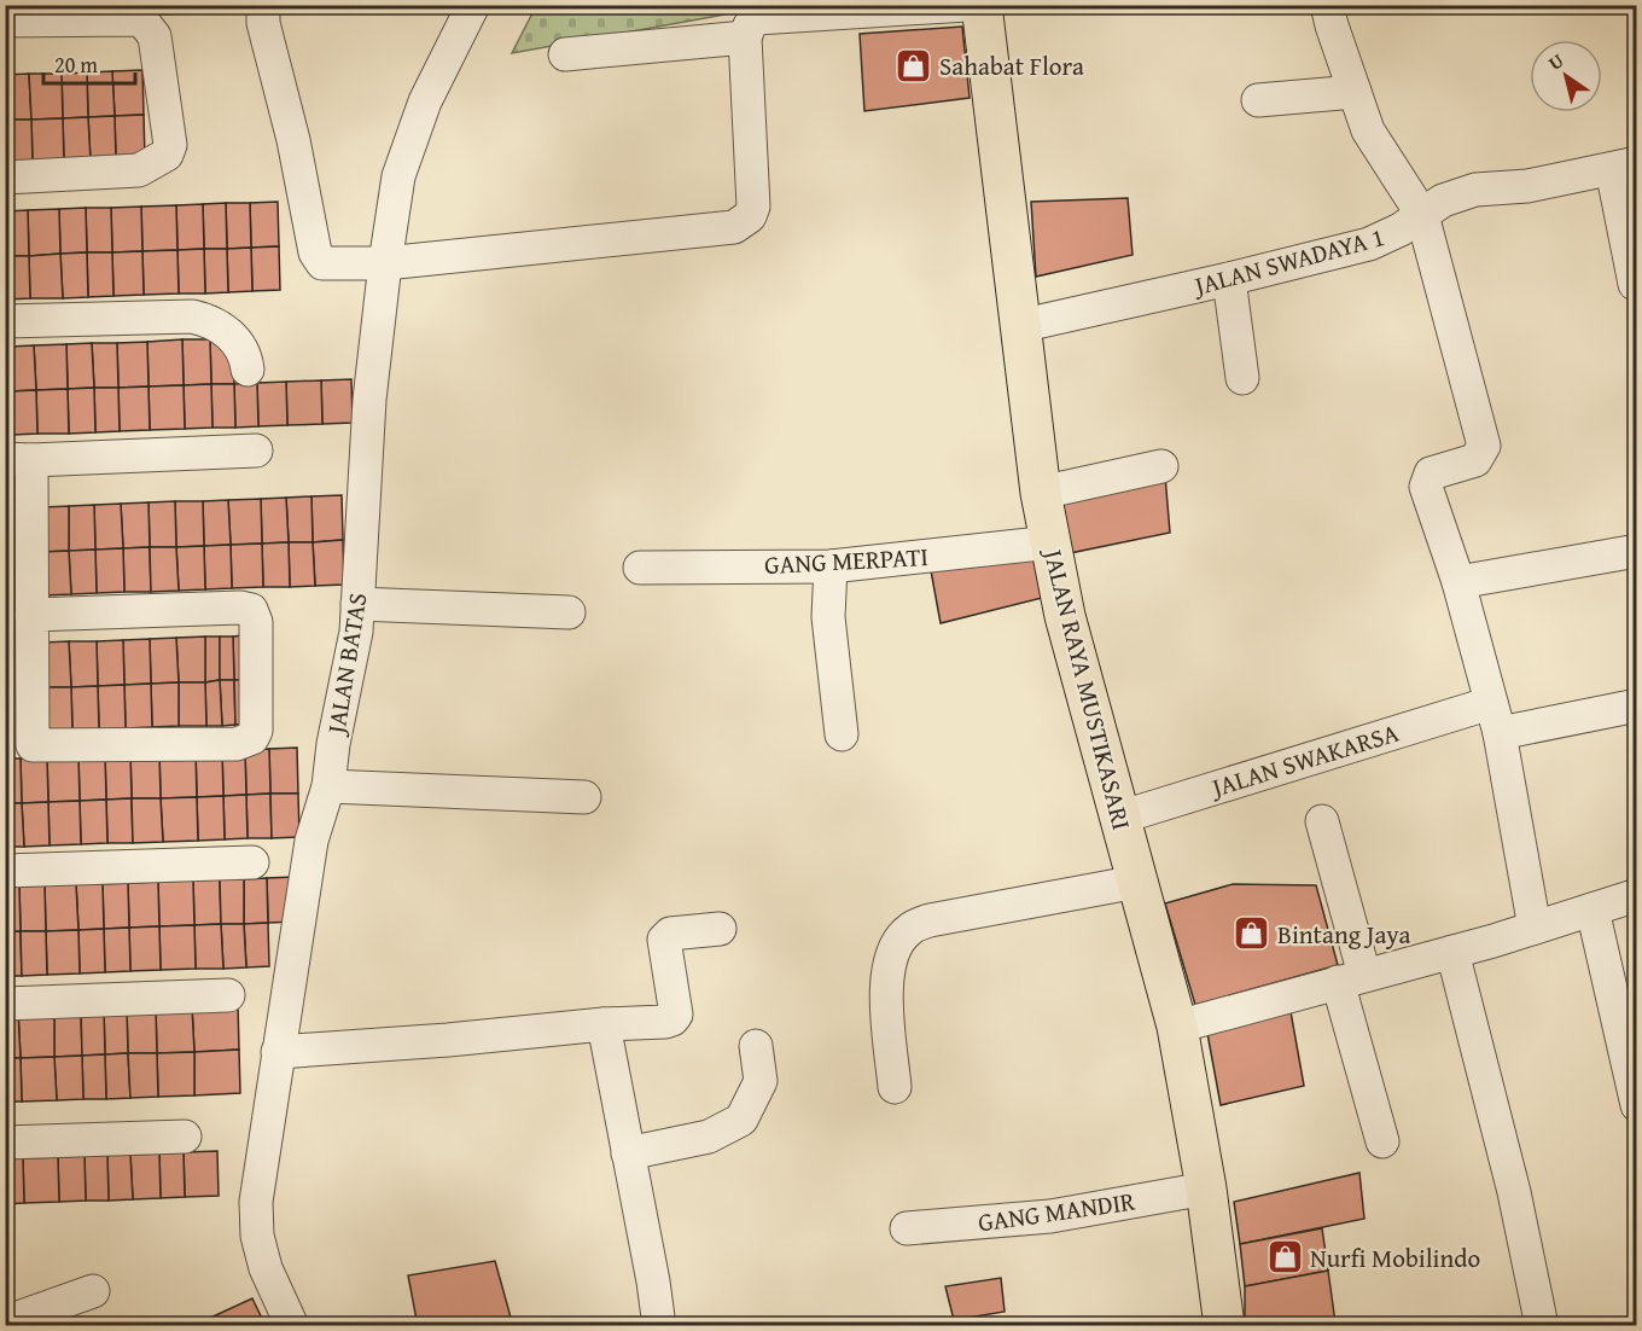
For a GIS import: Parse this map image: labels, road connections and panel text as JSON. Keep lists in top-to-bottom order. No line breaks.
{"streets":{"main road":["JALAN RAYA MUSTIKASARI"],"street":["JALAN SWADAYA 1","GANG MERPATI","JALAN BATAS","JALAN SWAKARSA","GANG MANDIR"]},"crossings":[["JALAN SWADAYA 1","JALAN RAYA MUSTIKASARI"],["GANG MERPATI","JALAN RAYA MUSTIKASARI"],["JALAN RAYA MUSTIKASARI","JALAN SWAKARSA"],["JALAN RAYA MUSTIKASARI","GANG MANDIR"]],"places":{"shop":["Sahabat Flora","Bintang Jaya","Nurfi Mobilindo"]},"scale_bar":"20 m","north":"top left"}
